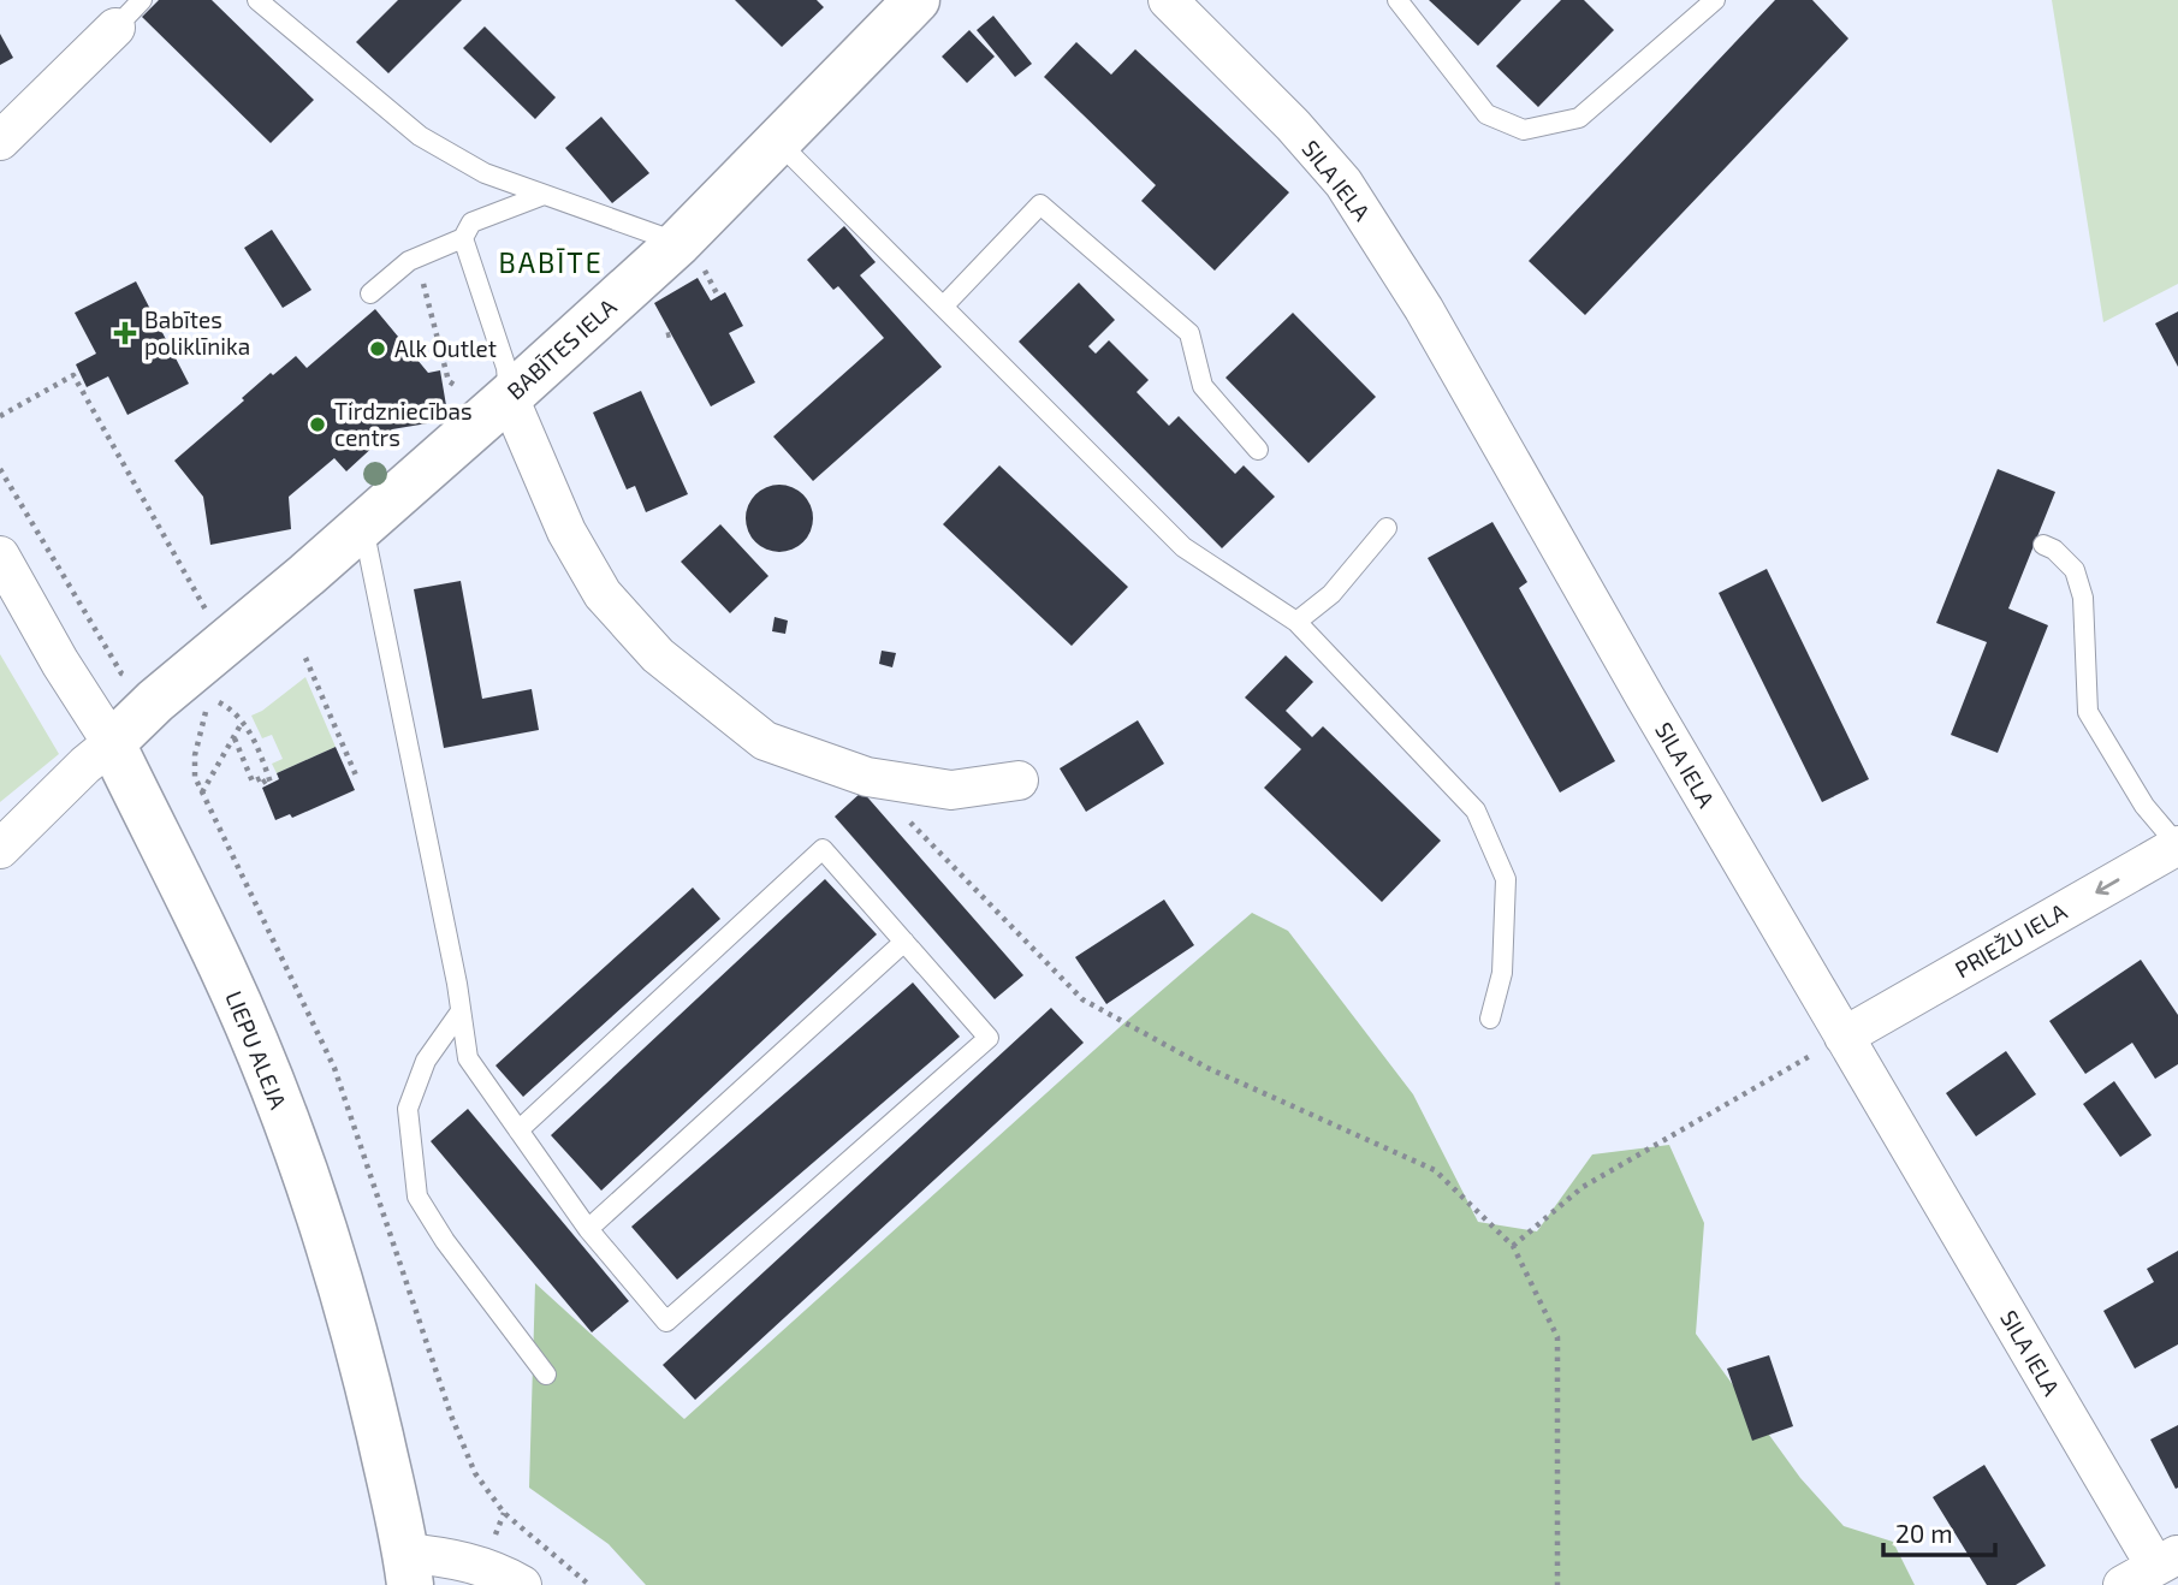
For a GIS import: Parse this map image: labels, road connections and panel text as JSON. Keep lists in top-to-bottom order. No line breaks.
{"streets":{"street":["SILA IELA","BABĪTES IELA","PRIEŽU IELA","LIEPU ALEJA"]},"crossings":[["SILA IELA","PRIEŽU IELA"],["BABĪTES IELA","LIEPU ALEJA"]],"one_way":["PRIEŽU IELA"],"districts":["BABĪTE"],"places":{"health":["Babītes poliklīnika"],"other":["Alk Outlet","Tirdzniecības centrs"]},"scale_bar":"20 m"}
